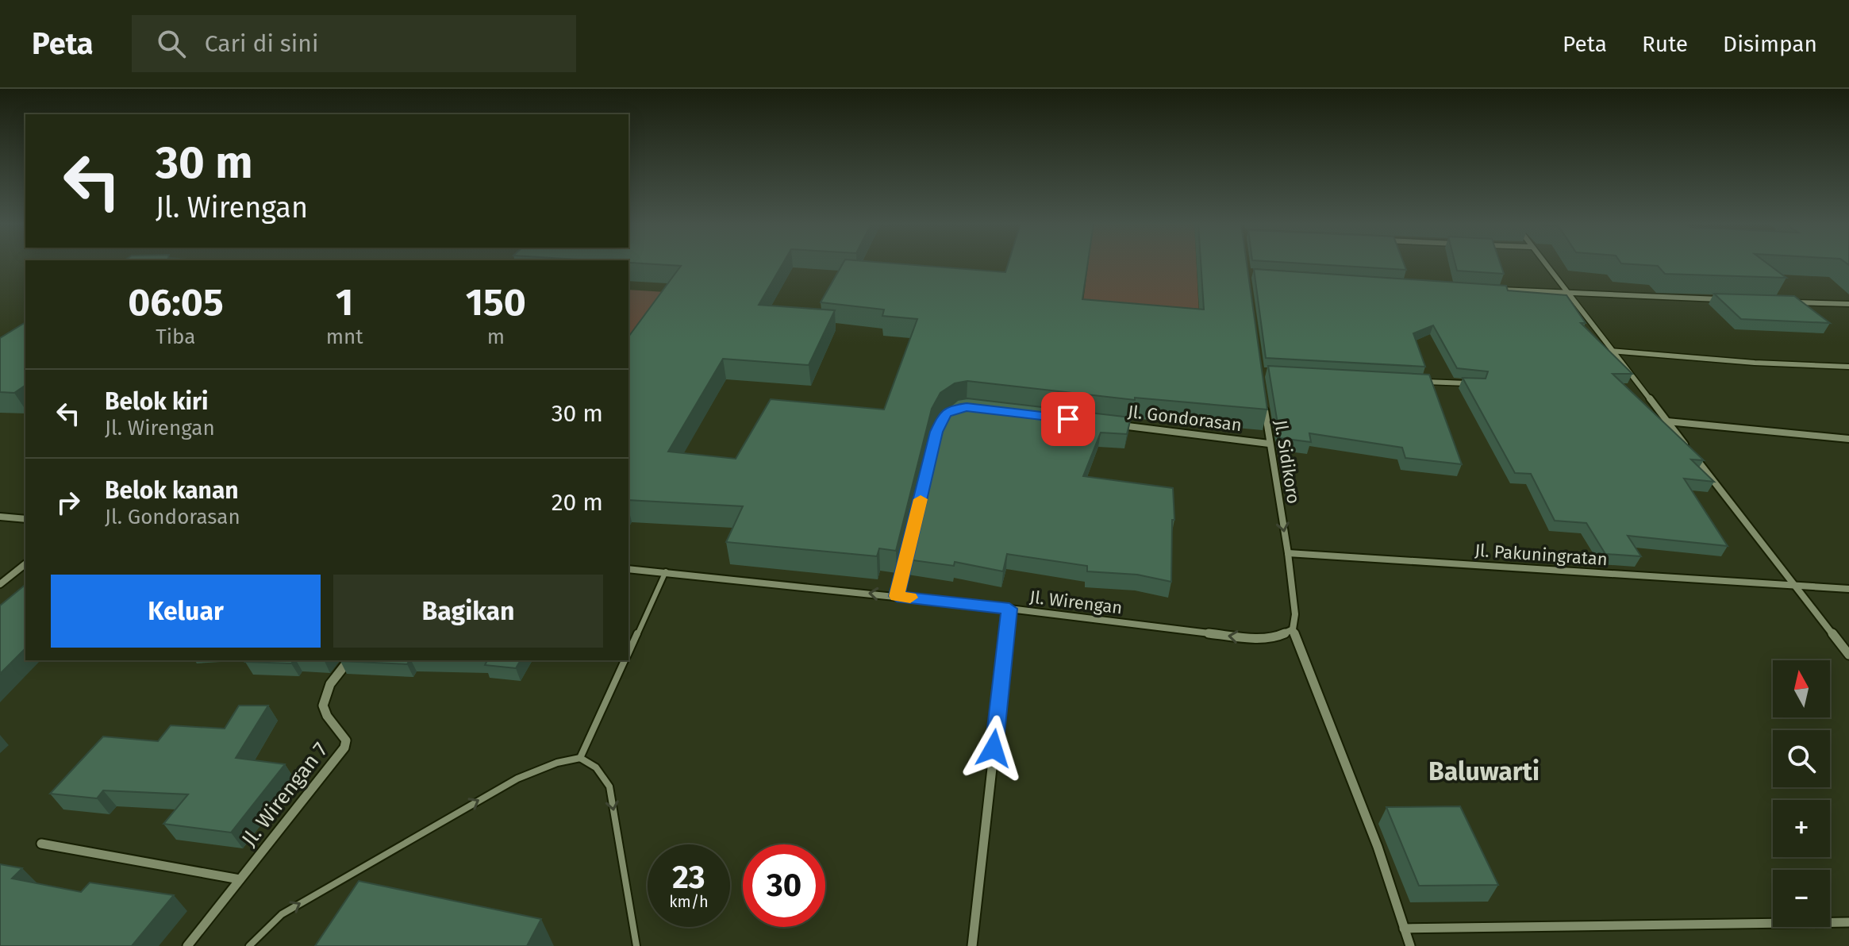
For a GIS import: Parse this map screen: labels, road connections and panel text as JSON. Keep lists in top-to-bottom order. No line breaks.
{"streets":{"street":["Jl. Gondorasan","Jl. Sidikoro","Jl. Pakuningratan","Jl. Wirengan","Jl. Wirengan 7"]},"crossings":[["Jl. Gondorasan","Jl. Sidikoro"],["Jl. Sidikoro","Jl. Pakuningratan"],["Jl. Sidikoro","Jl. Wirengan"]],"one_way":["Jl. Sidikoro","Jl. Wirengan"],"districts":["Baluwarti"],"north":"top","page":{"header":"Peta","search":"Cari di sini","nav":["Peta","Rute","Disimpan"],"turn":["30 m","Jl. Wirengan"],"eta":["06:05","Tiba","1","mnt","150","m"],"list":[{"name":"Belok kiri","note":"Jl. Wirengan","value":"30 m"},{"name":"Belok kanan","note":"Jl. Gondorasan","value":"20 m"}],"buttons":["Keluar","Bagikan"],"map_buttons":["+","−"],"speed":"23 km/h","limit":"30"}}
